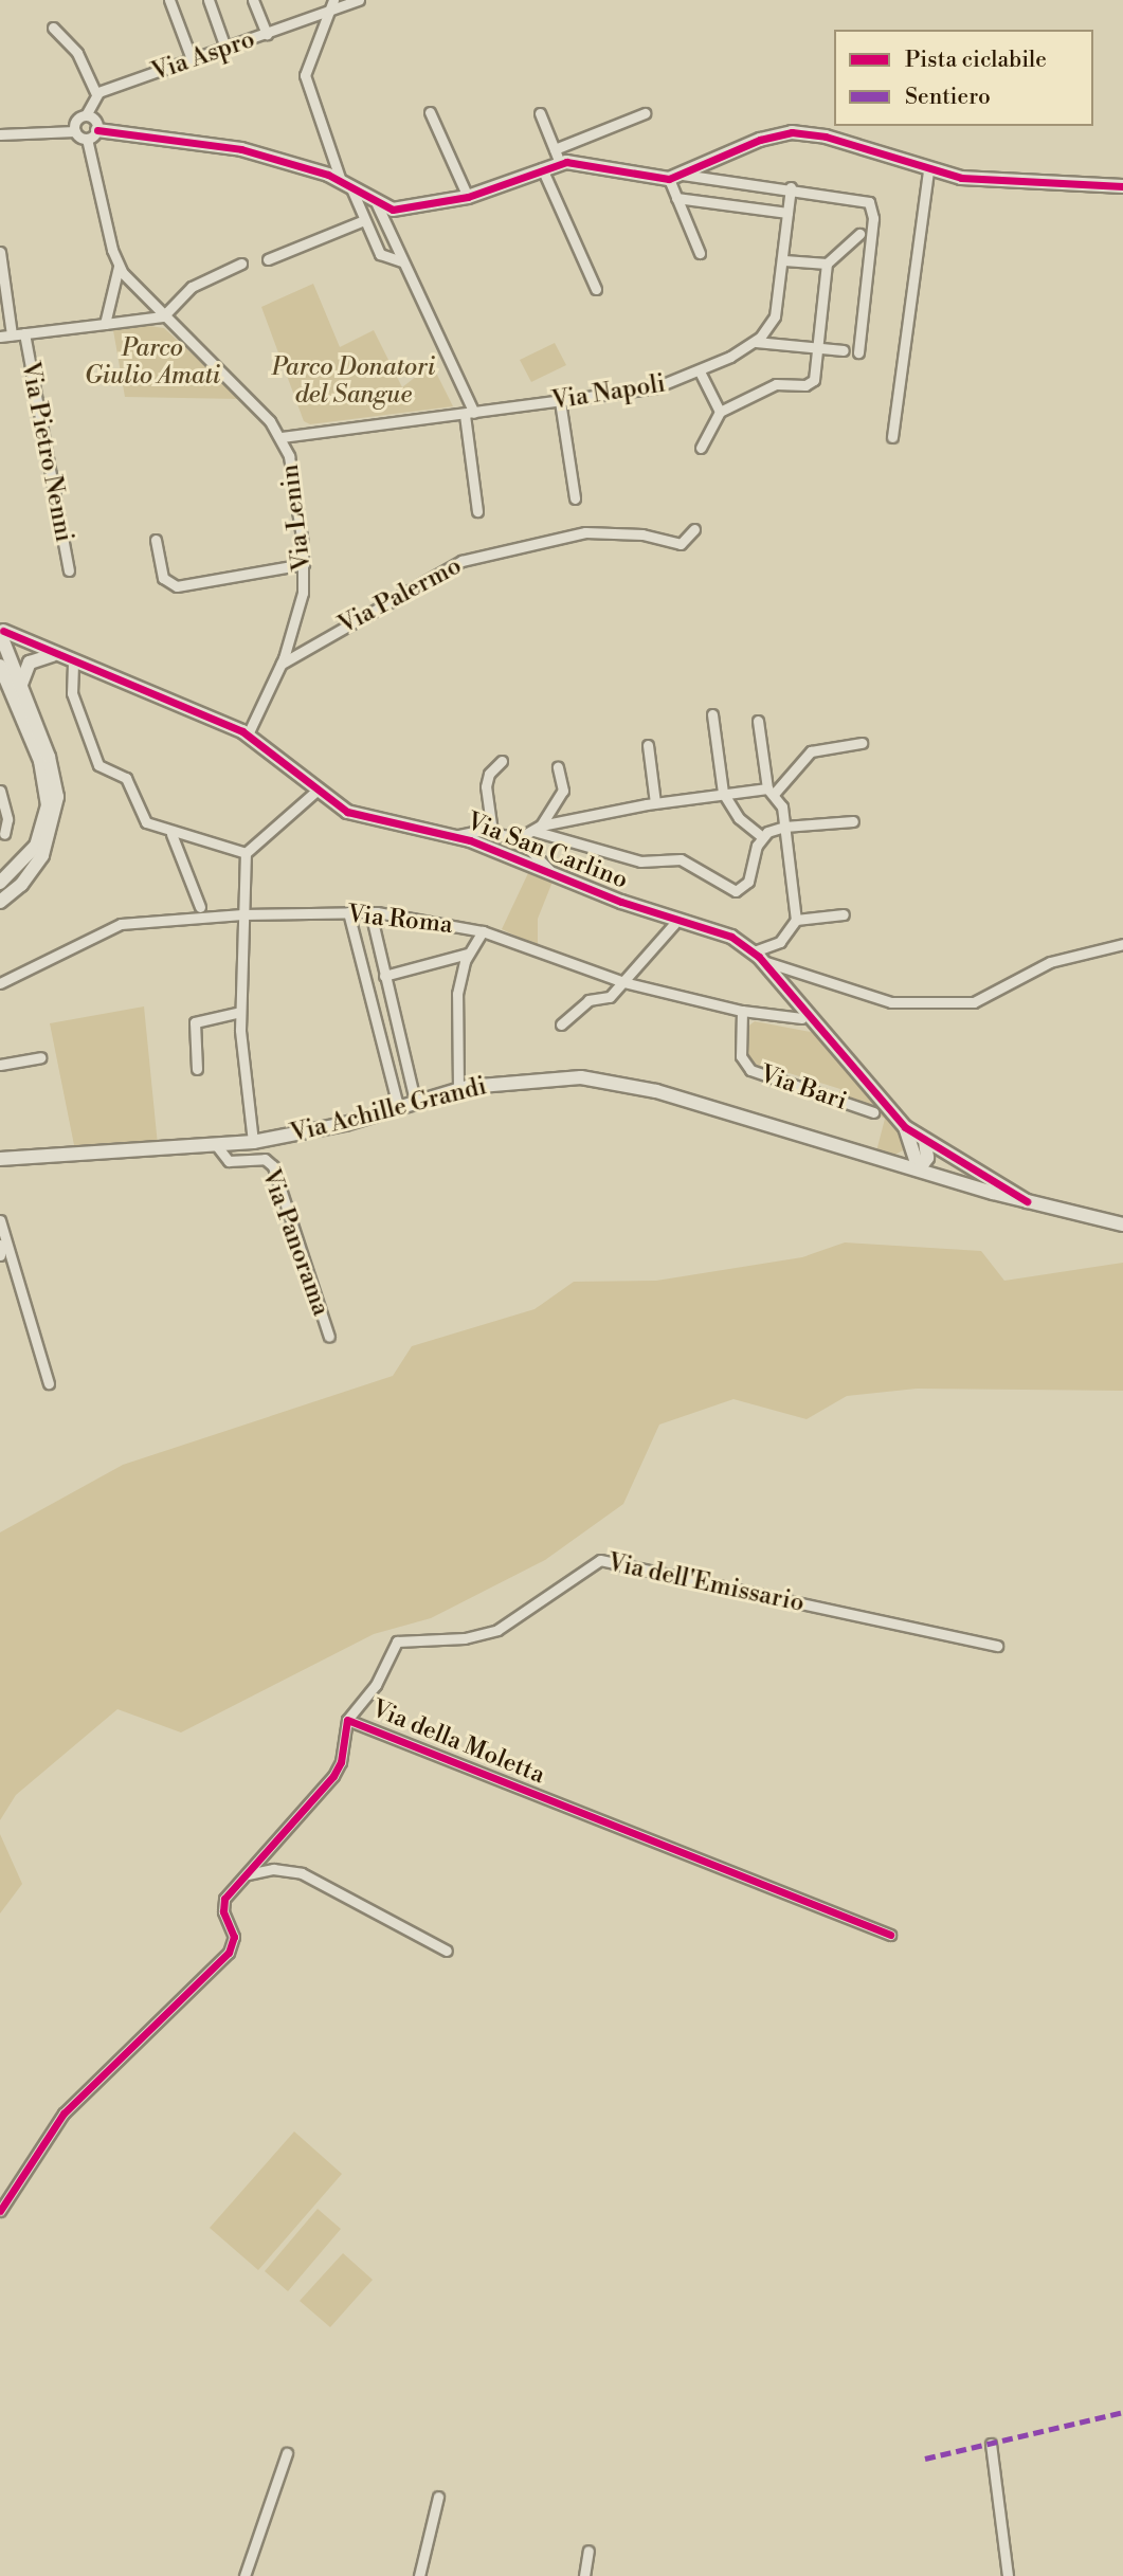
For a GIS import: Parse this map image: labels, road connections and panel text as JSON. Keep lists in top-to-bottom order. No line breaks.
{"streets":{"street":["Via Aspro","Via Napoli","Via Pietro Nenni","Via Lenin","Via Palermo","Via San Carlino","Via Roma","Via Bari","Via Achille Grandi","Via Panorama","Via dell'Emissario","Via della Moletta"]},"crossings":[["Via Napoli","Via Lenin"],["Via Lenin","Via Palermo"],["Via Lenin","Via San Carlino"],["Via San Carlino","Via Achille Grandi"],["Via Roma","Via Bari"],["Via Achille Grandi","Via Panorama"],["Via dell'Emissario","Via della Moletta"]],"parks":["Parco Giulio Amati","Parco Donatori del Sangue"],"legend":["Pista ciclabile","Sentiero"]}
